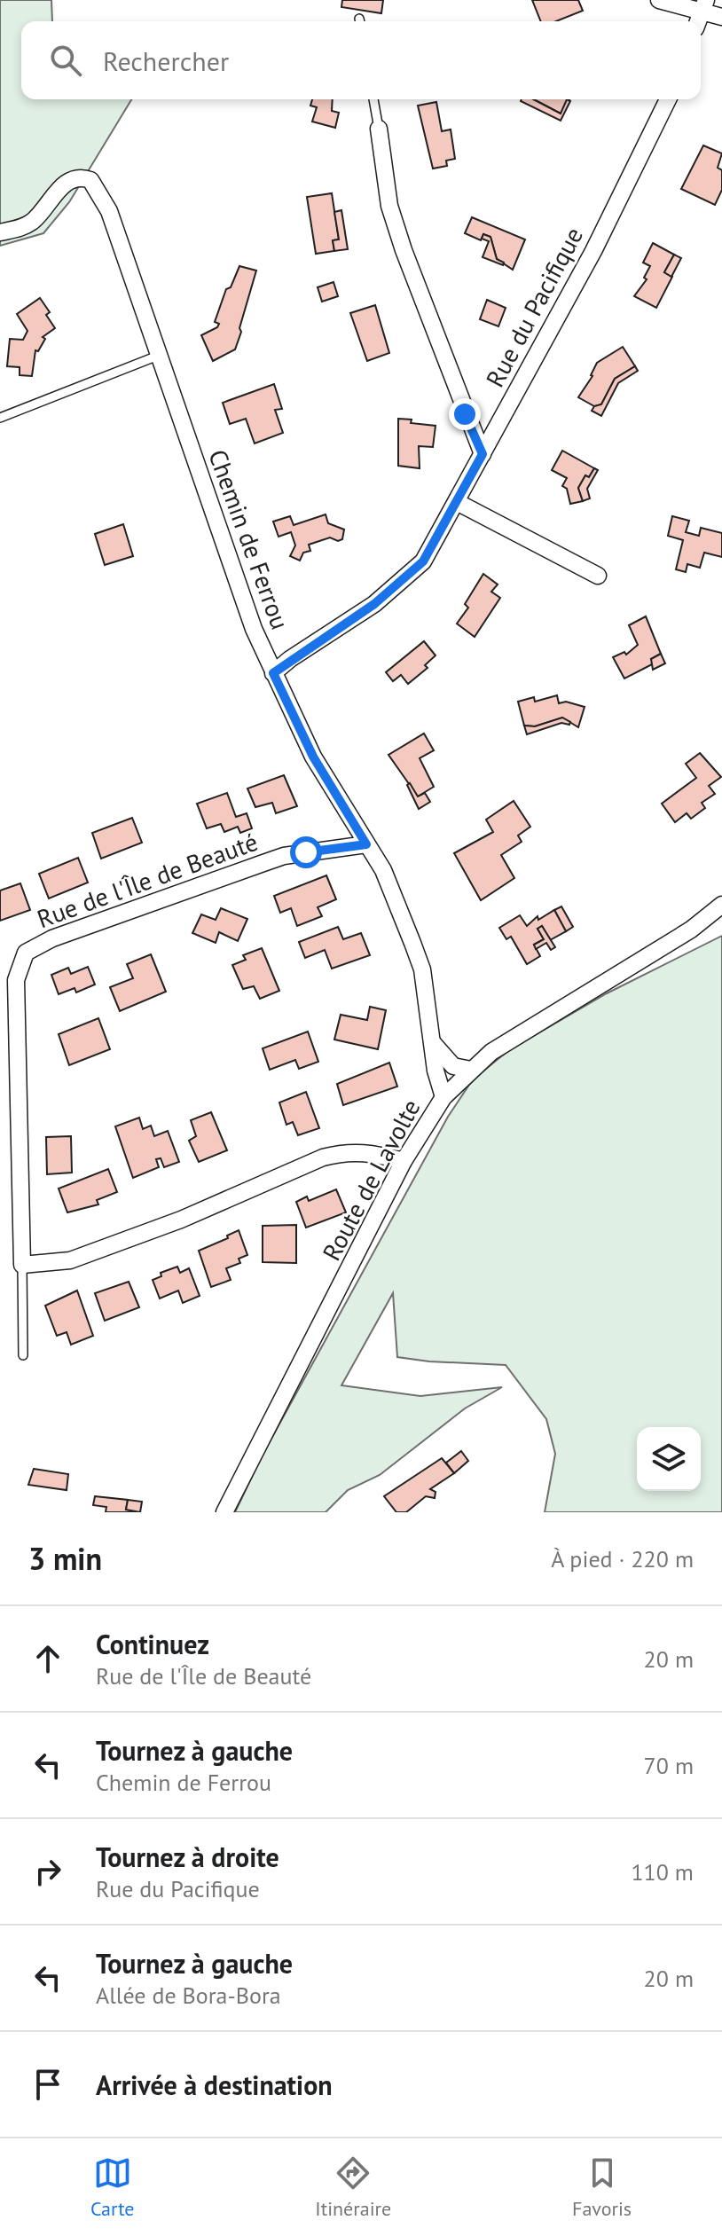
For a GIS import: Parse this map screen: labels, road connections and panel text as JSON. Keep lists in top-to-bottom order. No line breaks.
{"streets":{"street":["Rue du Pacifique","Chemin de Ferrou","Rue de l'Île de Beauté","Route de Lavolte"]},"crossings":[["Rue du Pacifique","Chemin de Ferrou"],["Chemin de Ferrou","Rue de l'Île de Beauté"],["Chemin de Ferrou","Route de Lavolte"]],"page":{"search":"Rechercher","heading":["3 min","À pied · 220 m"],"list":[["Continuez","Rue de l'Île de Beauté","20 m"],["Tournez à gauche","Chemin de Ferrou","70 m"],["Tournez à droite","Rue du Pacifique","110 m"],["Tournez à gauche","Allée de Bora-Bora","20 m"],"Arrivée à destination"],"nav":["Carte","Itinéraire","Favoris"]}}
